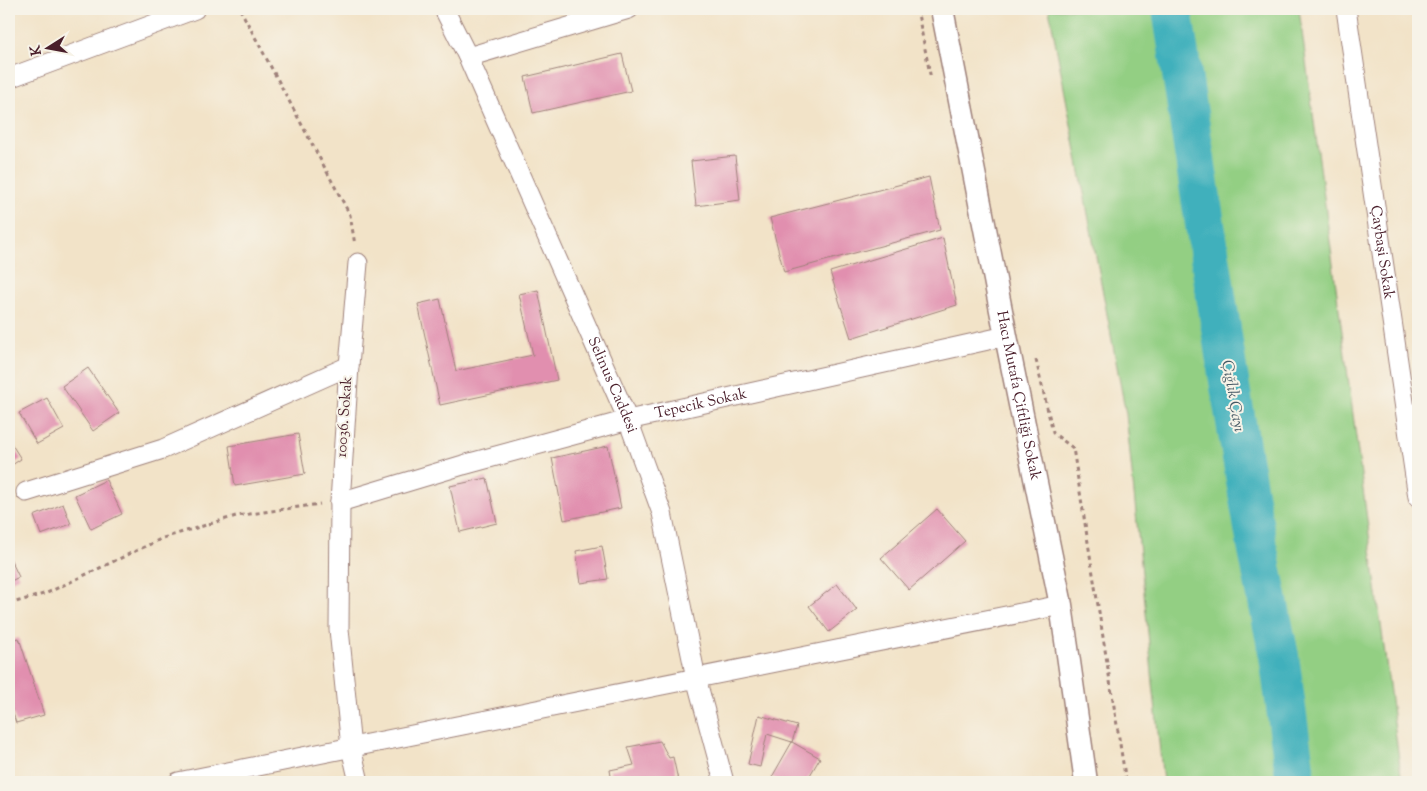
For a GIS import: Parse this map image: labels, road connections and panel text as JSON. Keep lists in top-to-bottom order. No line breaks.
{"streets":{"street":["Çaybaşi Sokak","Selinus Caddesi","Hacı Mutafa Çiftliği Sokak","Tepecik Sokak","10036. Sokak"]},"crossings":[["Selinus Caddesi","Tepecik Sokak"],["Hacı Mutafa Çiftliği Sokak","Tepecik Sokak"],["Tepecik Sokak","10036. Sokak"]],"water":["Çığlık Çayı"],"north":"left"}
